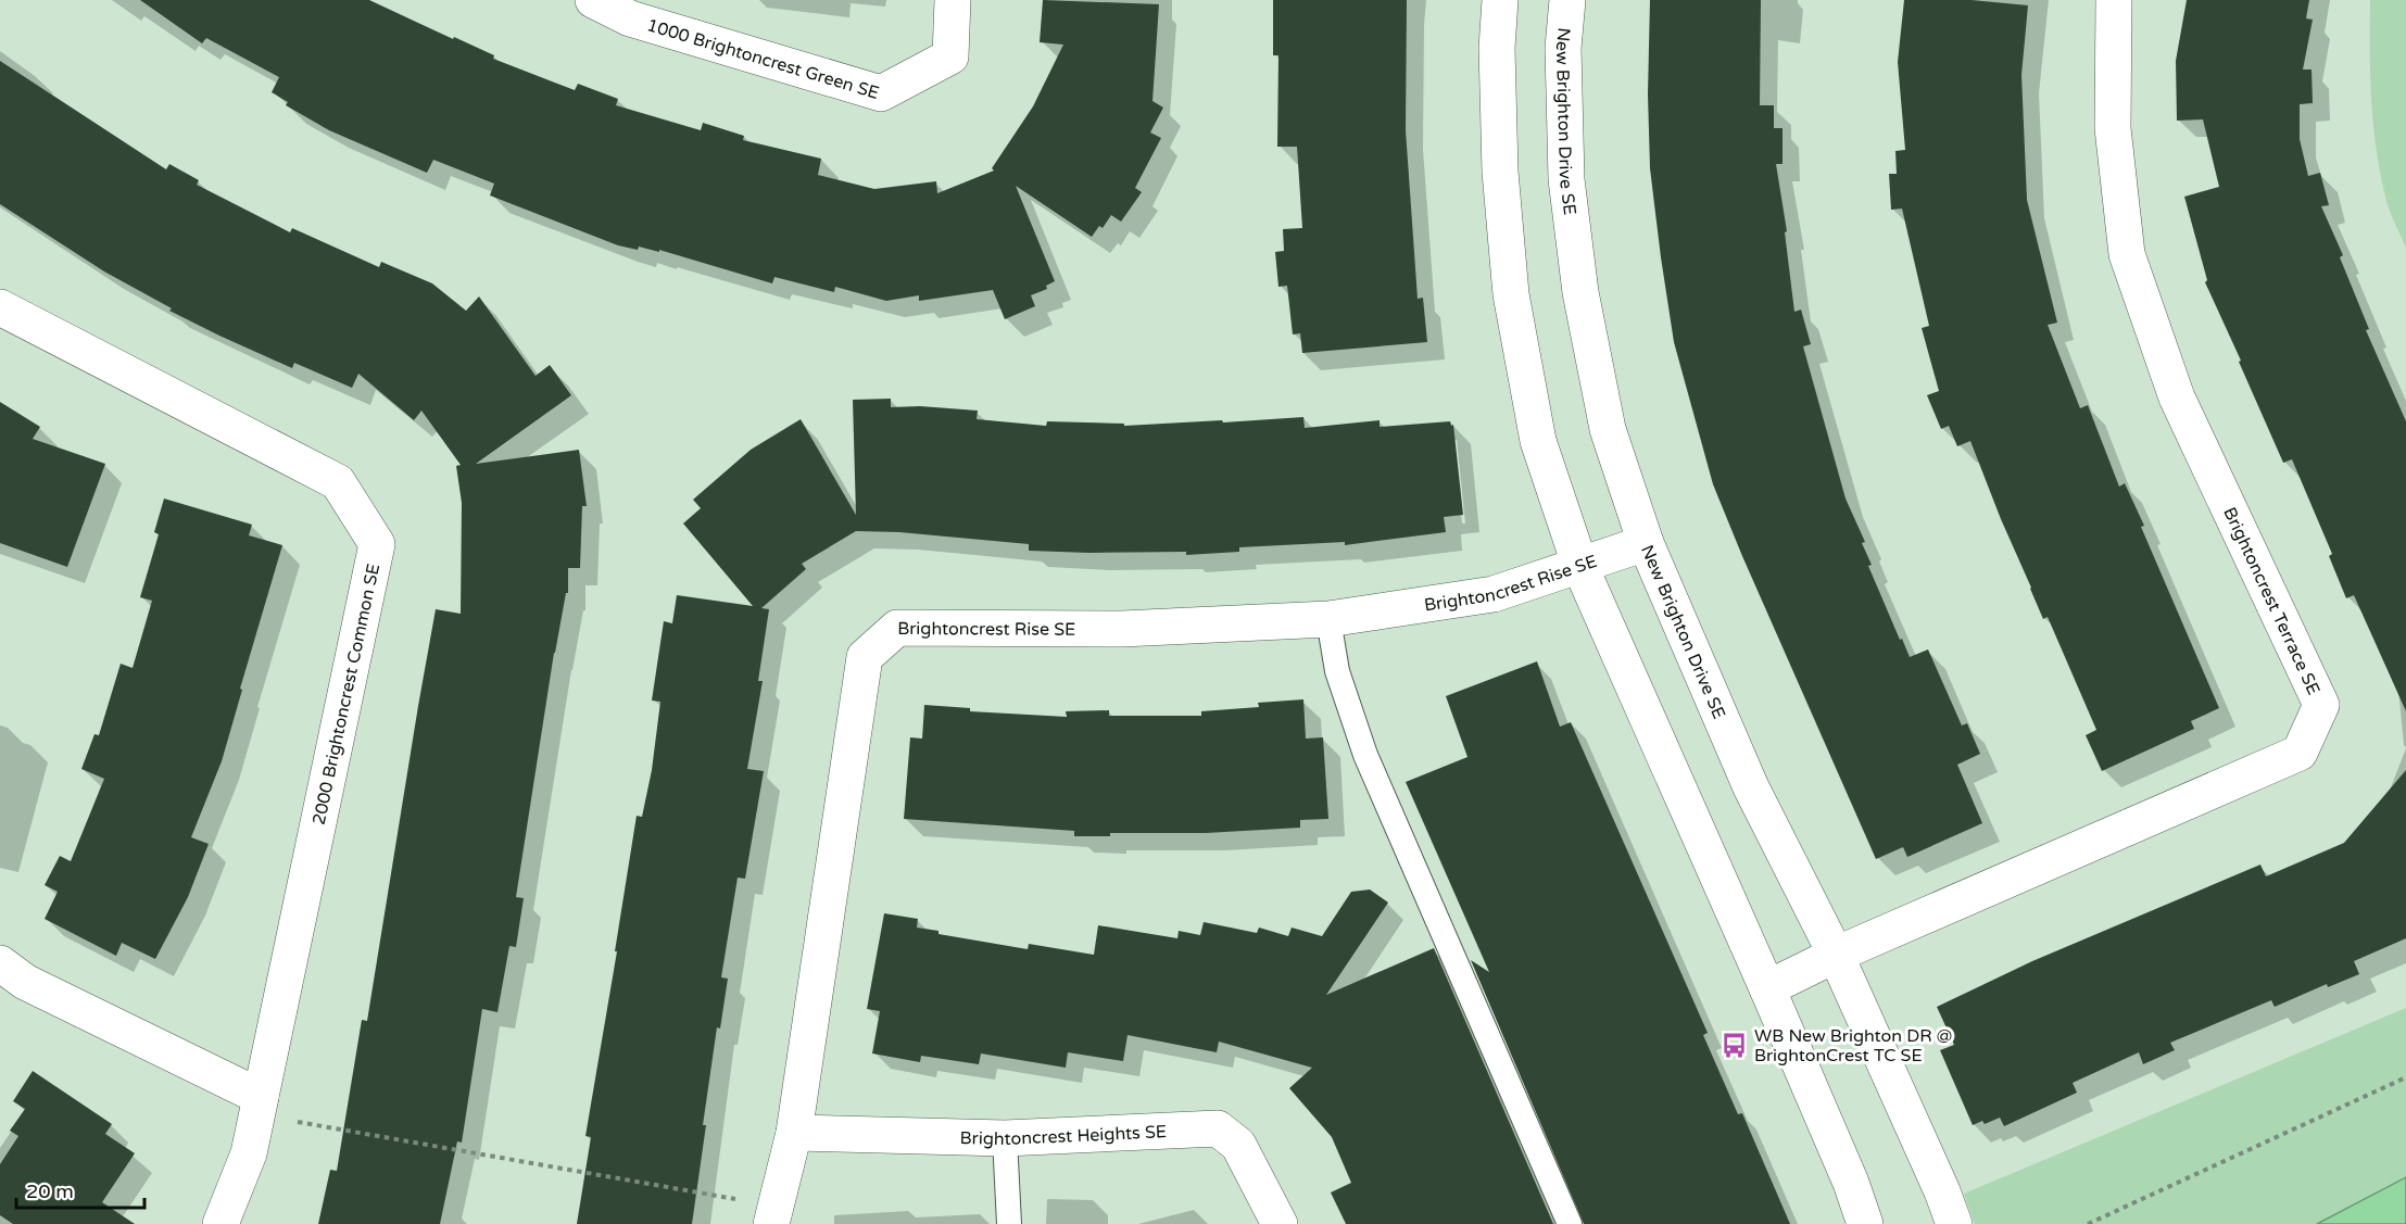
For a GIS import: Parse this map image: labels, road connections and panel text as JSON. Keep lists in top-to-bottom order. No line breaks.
{"streets":{"street":["1000 Brightoncrest Green SE","New Brighton Drive SE","Brightoncrest Rise SE","Brightoncrest Terrace SE","2000 Brightoncrest Common SE","Brightoncrest Heights SE"]},"crossings":[["New Brighton Drive SE","Brightoncrest Rise SE"],["New Brighton Drive SE","Brightoncrest Terrace SE"],["Brightoncrest Rise SE","Brightoncrest Heights SE"]],"places":{"bus stop":["WB New Brighton DR @ BrightonCrest TC SE"]},"scale_bar":"20 m"}
